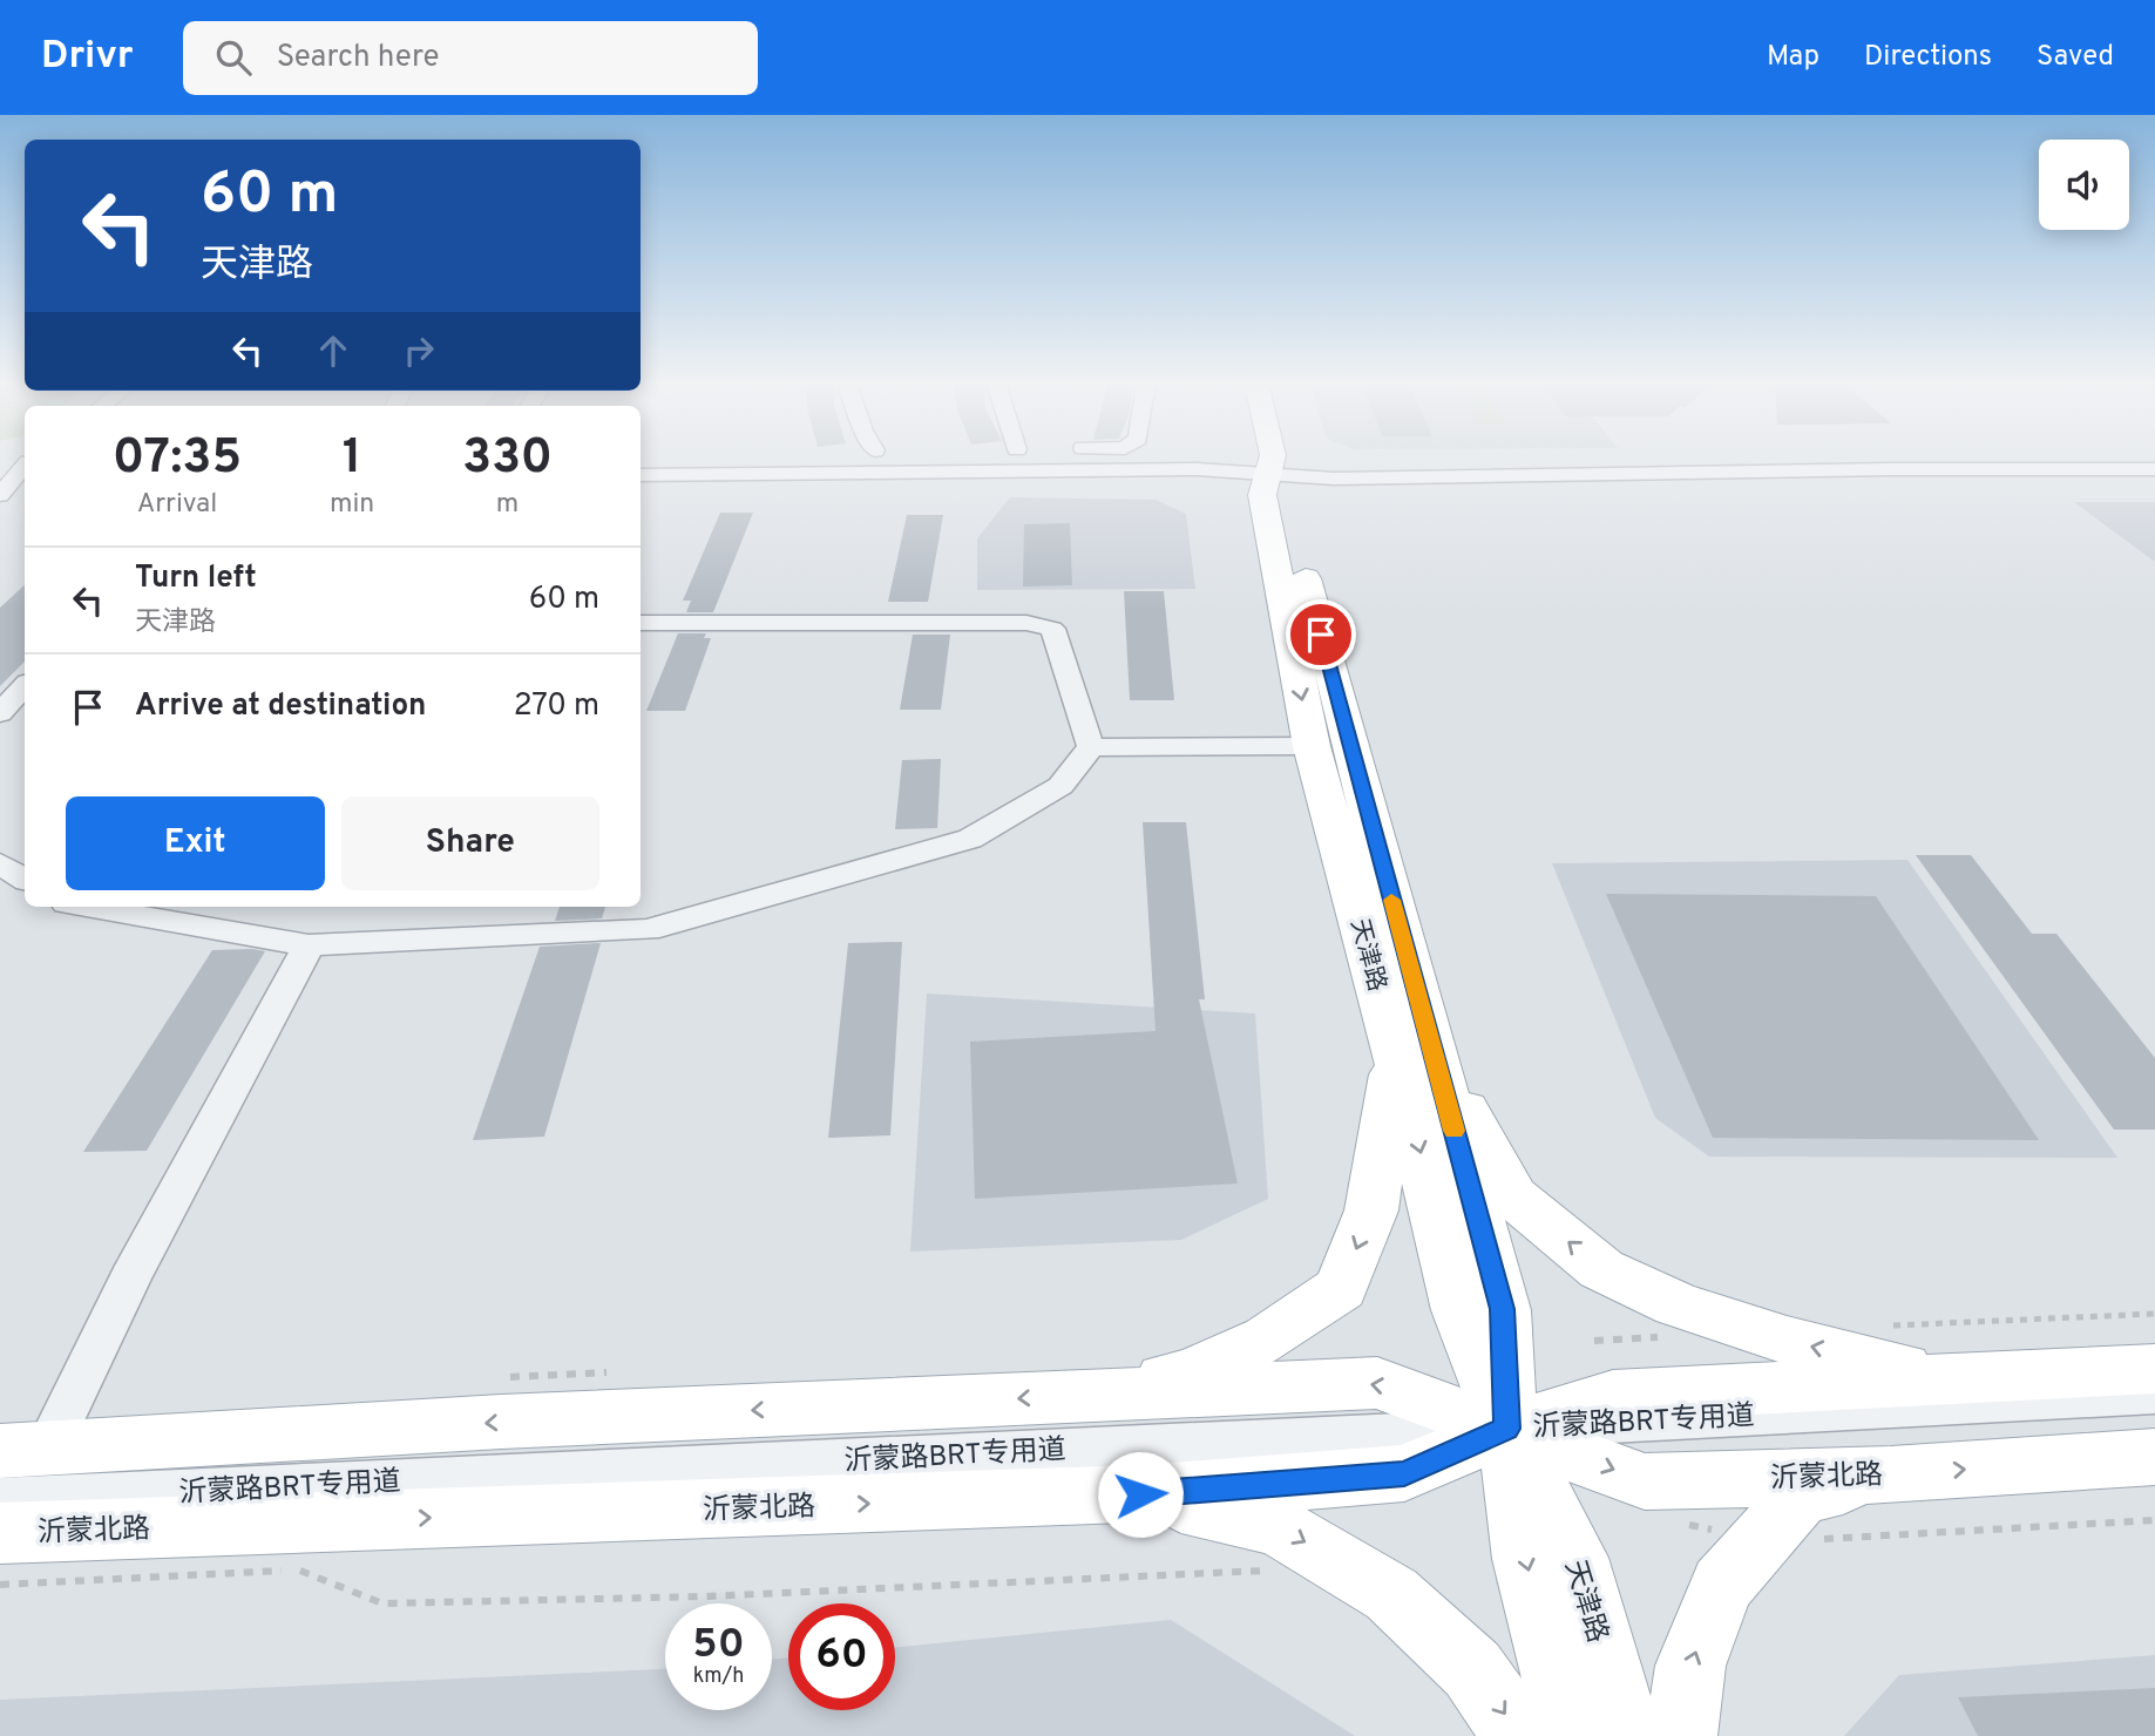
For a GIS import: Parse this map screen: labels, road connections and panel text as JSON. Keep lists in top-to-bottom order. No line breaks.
{"streets":{"main road":["天津路","沂蒙北路"],"street":["沂蒙路BRT专用道"]},"crossings":[["天津路","沂蒙路BRT专用道"],["天津路","沂蒙北路"],["沂蒙路BRT专用道","沂蒙北路"]],"page":{"header":"Drivr","search":"Search here","nav":["Map","Directions","Saved"],"turn":["60 m","天津路"],"eta":["07:35","Arrival","1","min","330","m"],"list":[{"name":"Turn left","note":"天津路","value":"60 m"},{"name":"Arrive at destination","value":"270 m"}],"buttons":["Exit","Share"],"speed":"50 km/h","limit":"60"}}
